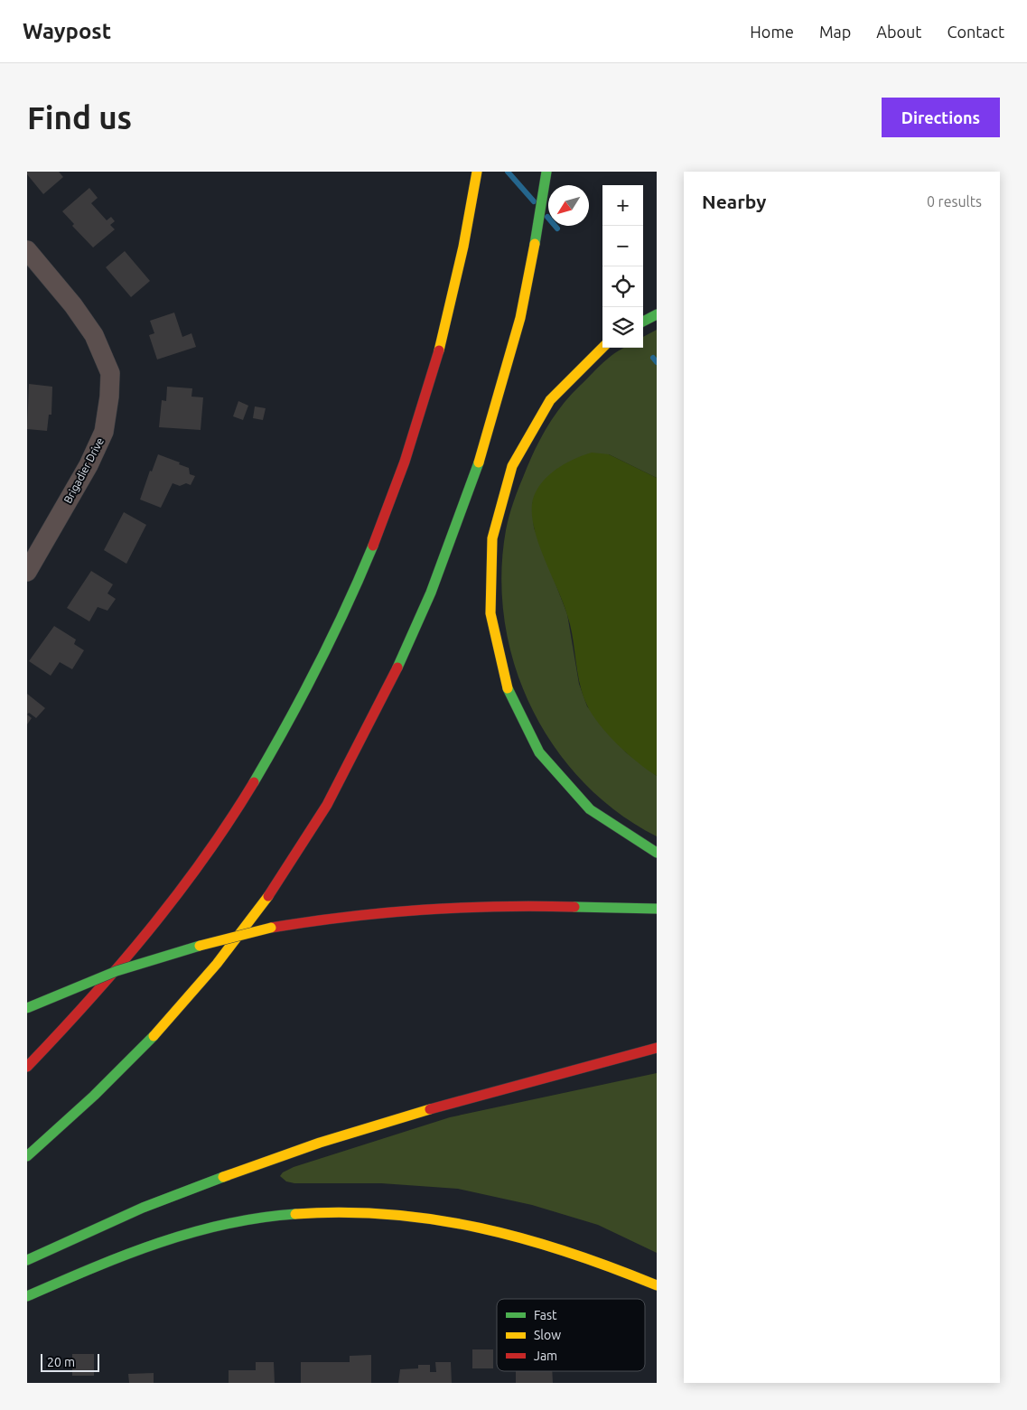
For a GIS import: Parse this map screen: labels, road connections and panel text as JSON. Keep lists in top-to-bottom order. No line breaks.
{"streets":{"street":["Brigadier Drive"]},"legend":["Fast","Slow","Jam"],"scale_bar":"20 m","north":"bottom left","page":{"header":"Waypost","nav":["Home","Map","About","Contact"],"buttons":"Directions","title":"Find us","heading":["Nearby","0 results"],"map_buttons":["+","−"],"scale":"20 m"}}
